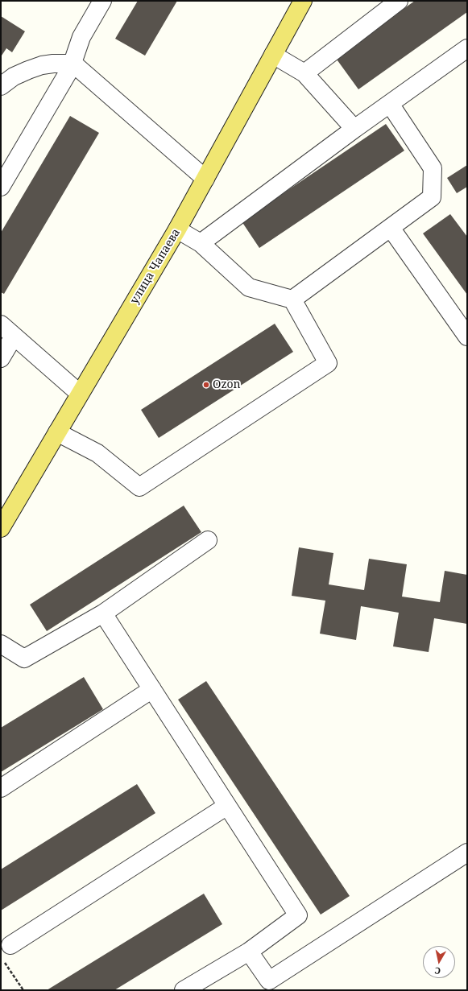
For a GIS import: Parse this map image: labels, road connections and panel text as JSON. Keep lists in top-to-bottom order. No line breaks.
{"streets":{"main road":["улица Чапаева"]},"places":["Ozon"],"north":"bottom"}
